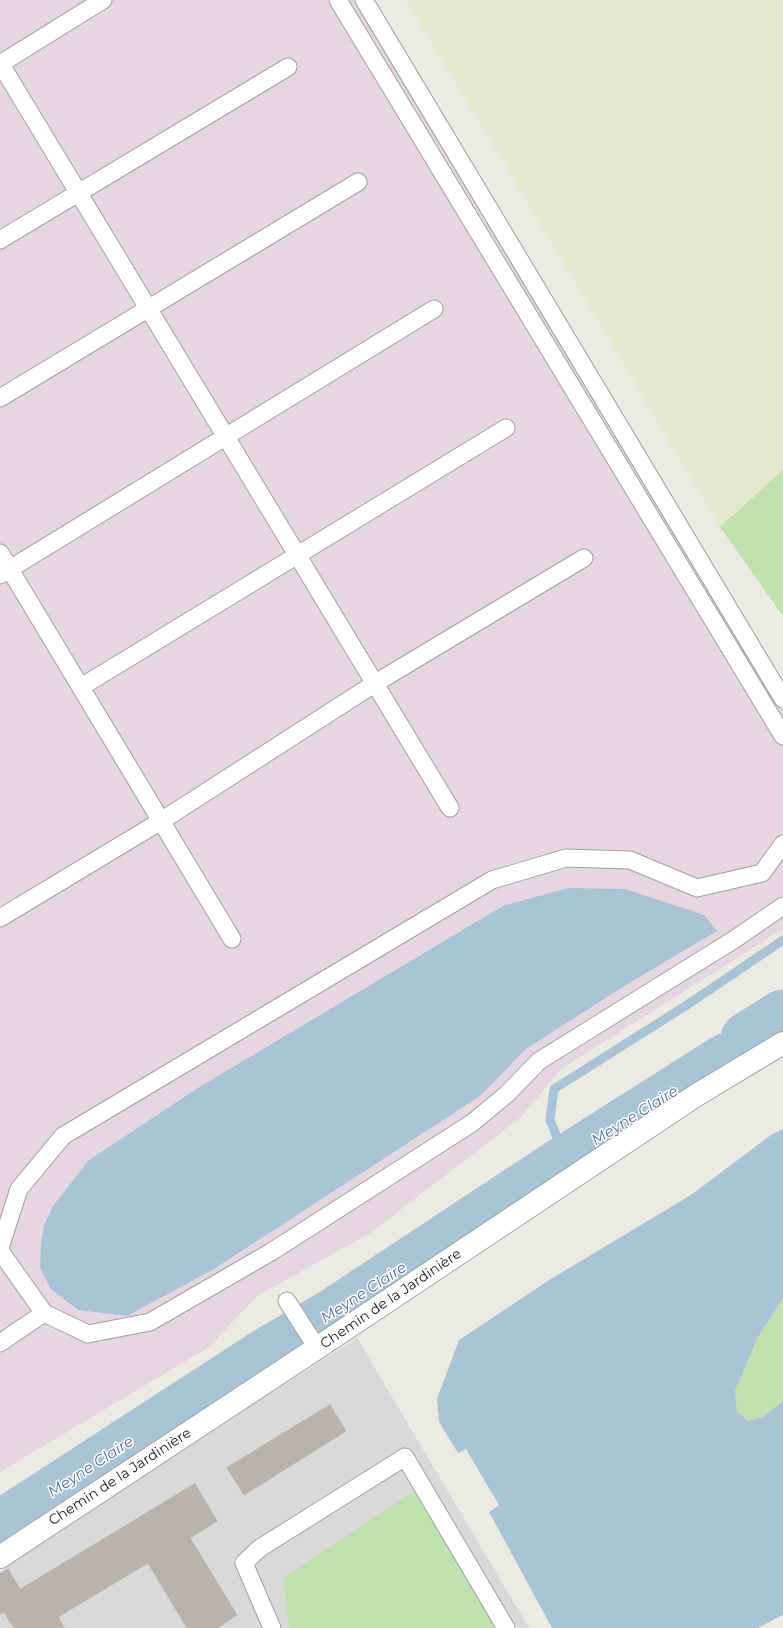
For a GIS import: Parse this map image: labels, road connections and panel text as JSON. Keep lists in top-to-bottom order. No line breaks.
{"streets":{"street":["Chemin de la Jardinière"]},"water":["Meyne Claire"]}
